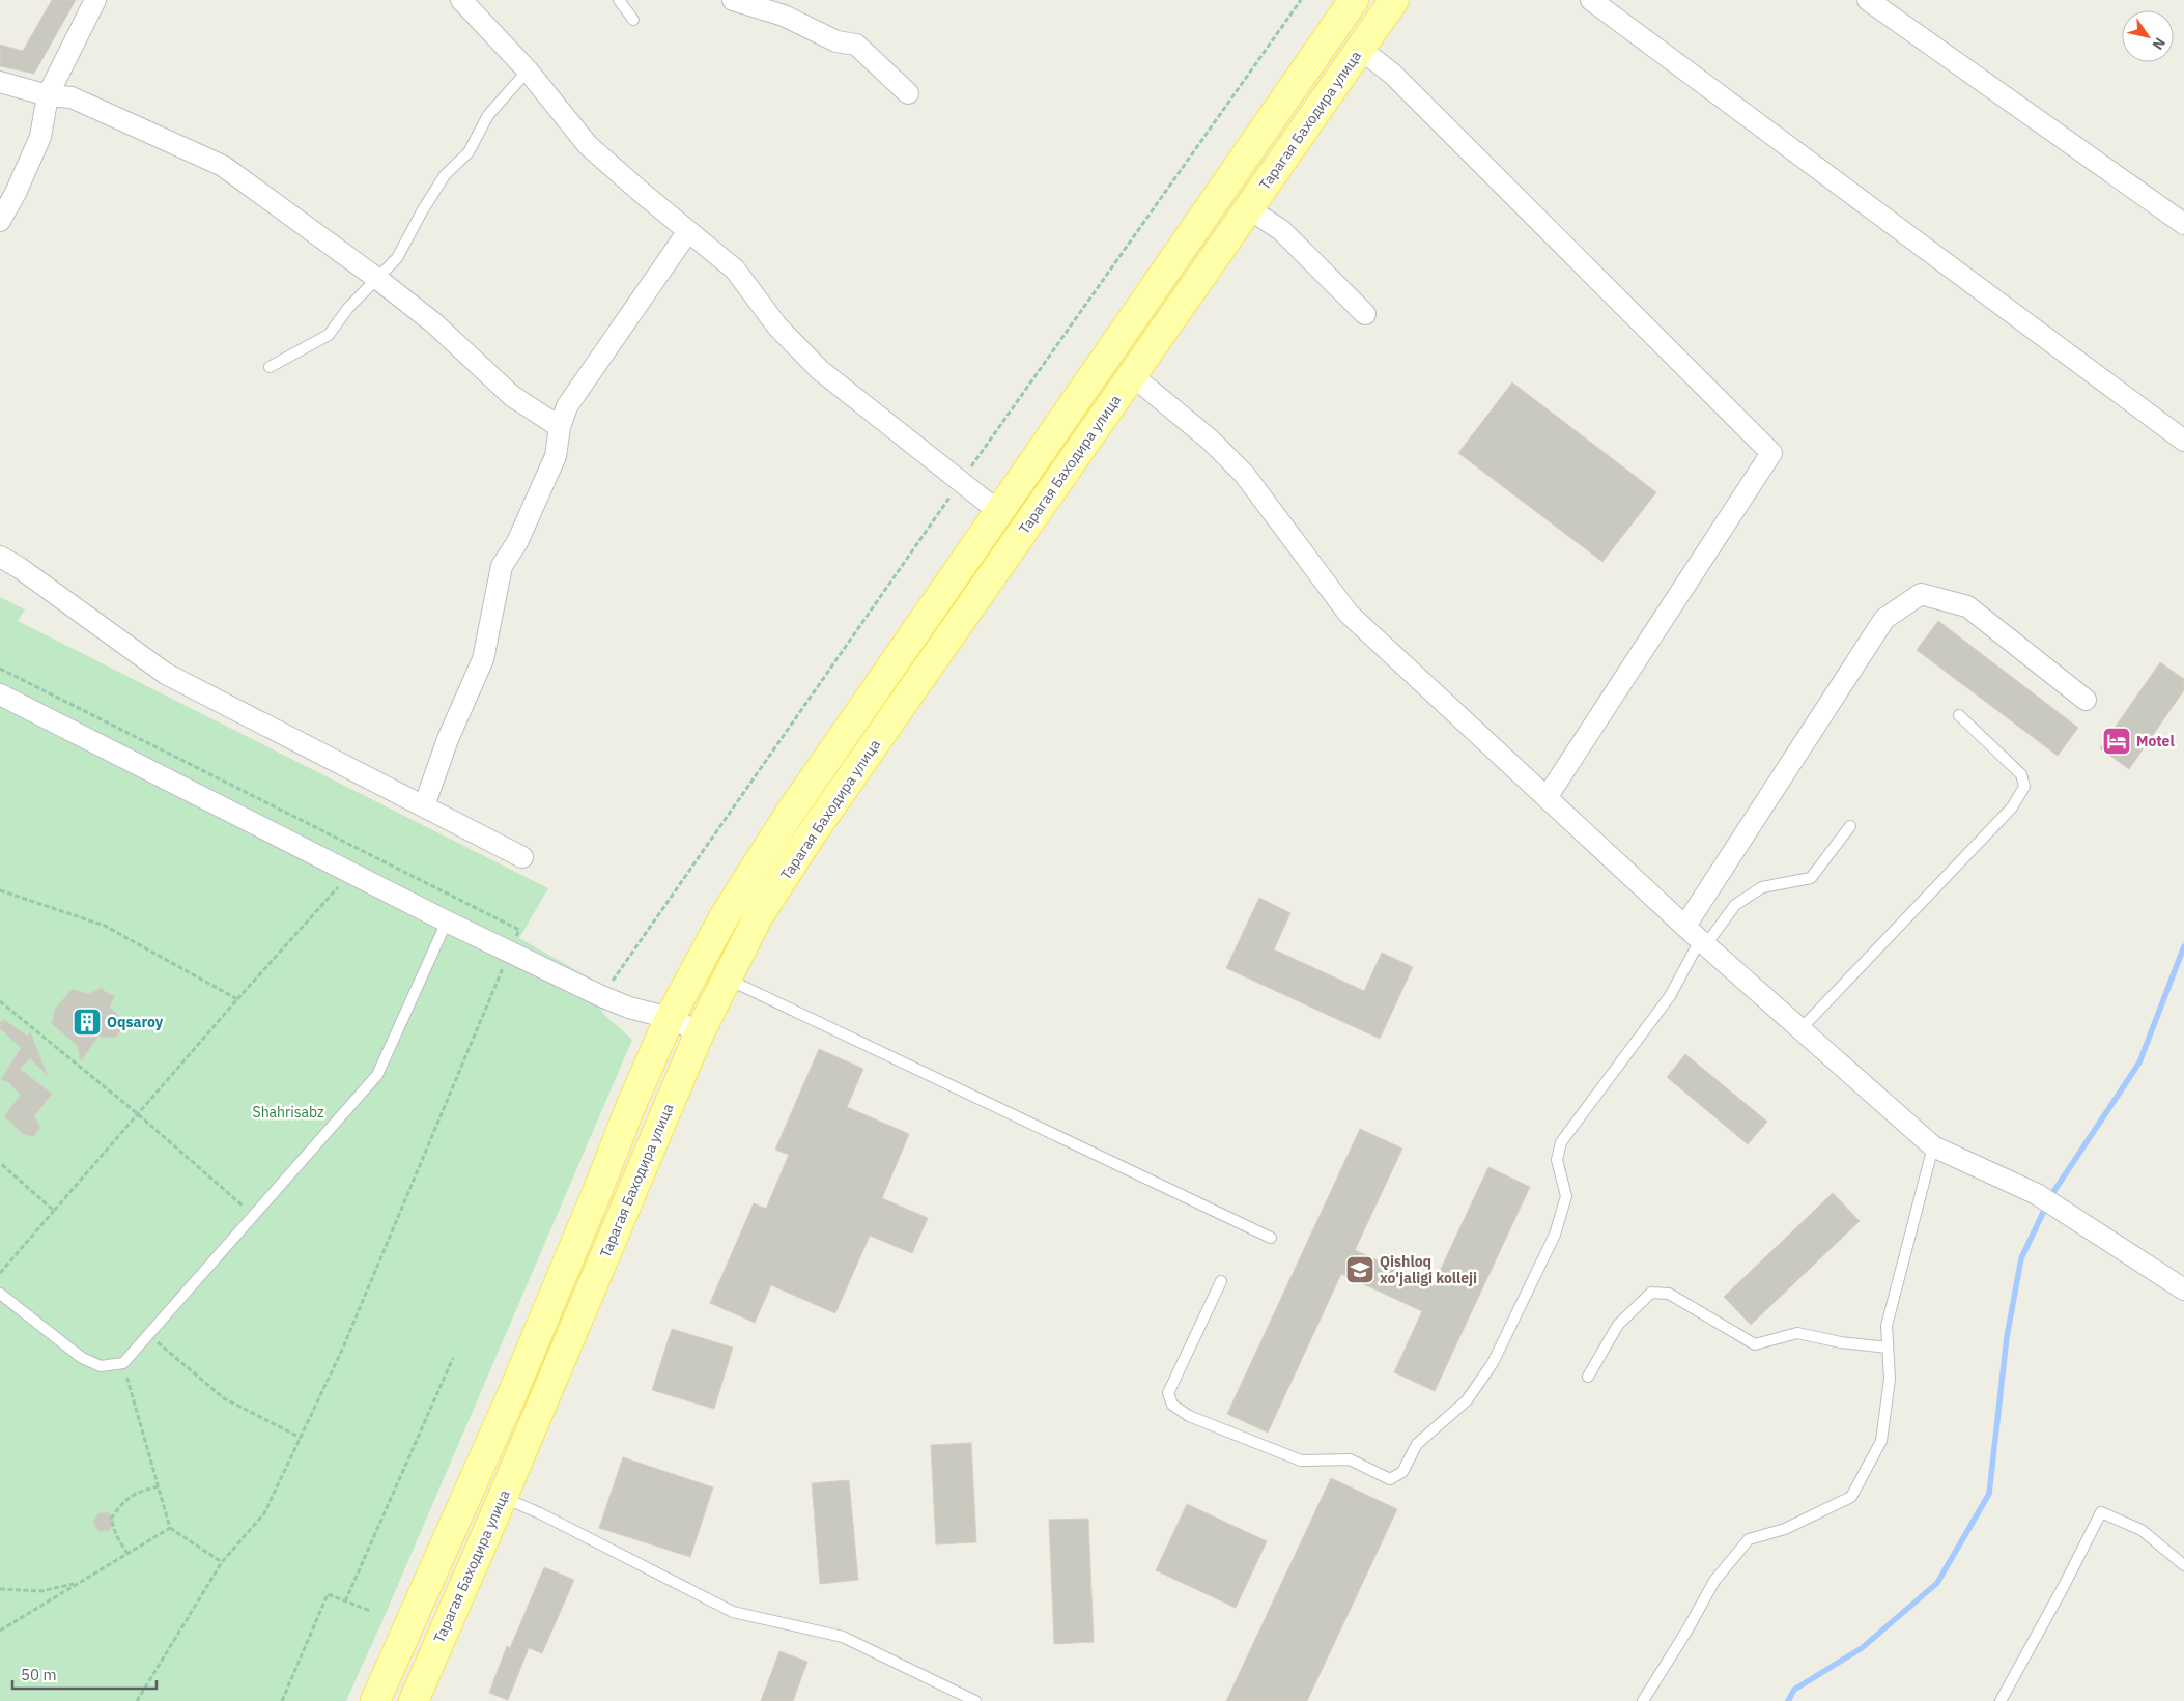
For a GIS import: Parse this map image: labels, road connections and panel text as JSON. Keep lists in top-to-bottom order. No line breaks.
{"streets":{"main road":["Тарагая Баходира улица"]},"parks":["Shahrisabz"],"places":{"hotel":["Motel"],"building":["Oqsaroy"],"school or university":["Qishloq xo'jaligi kolleji"]},"scale_bar":"50 m","north":"bottom right"}
